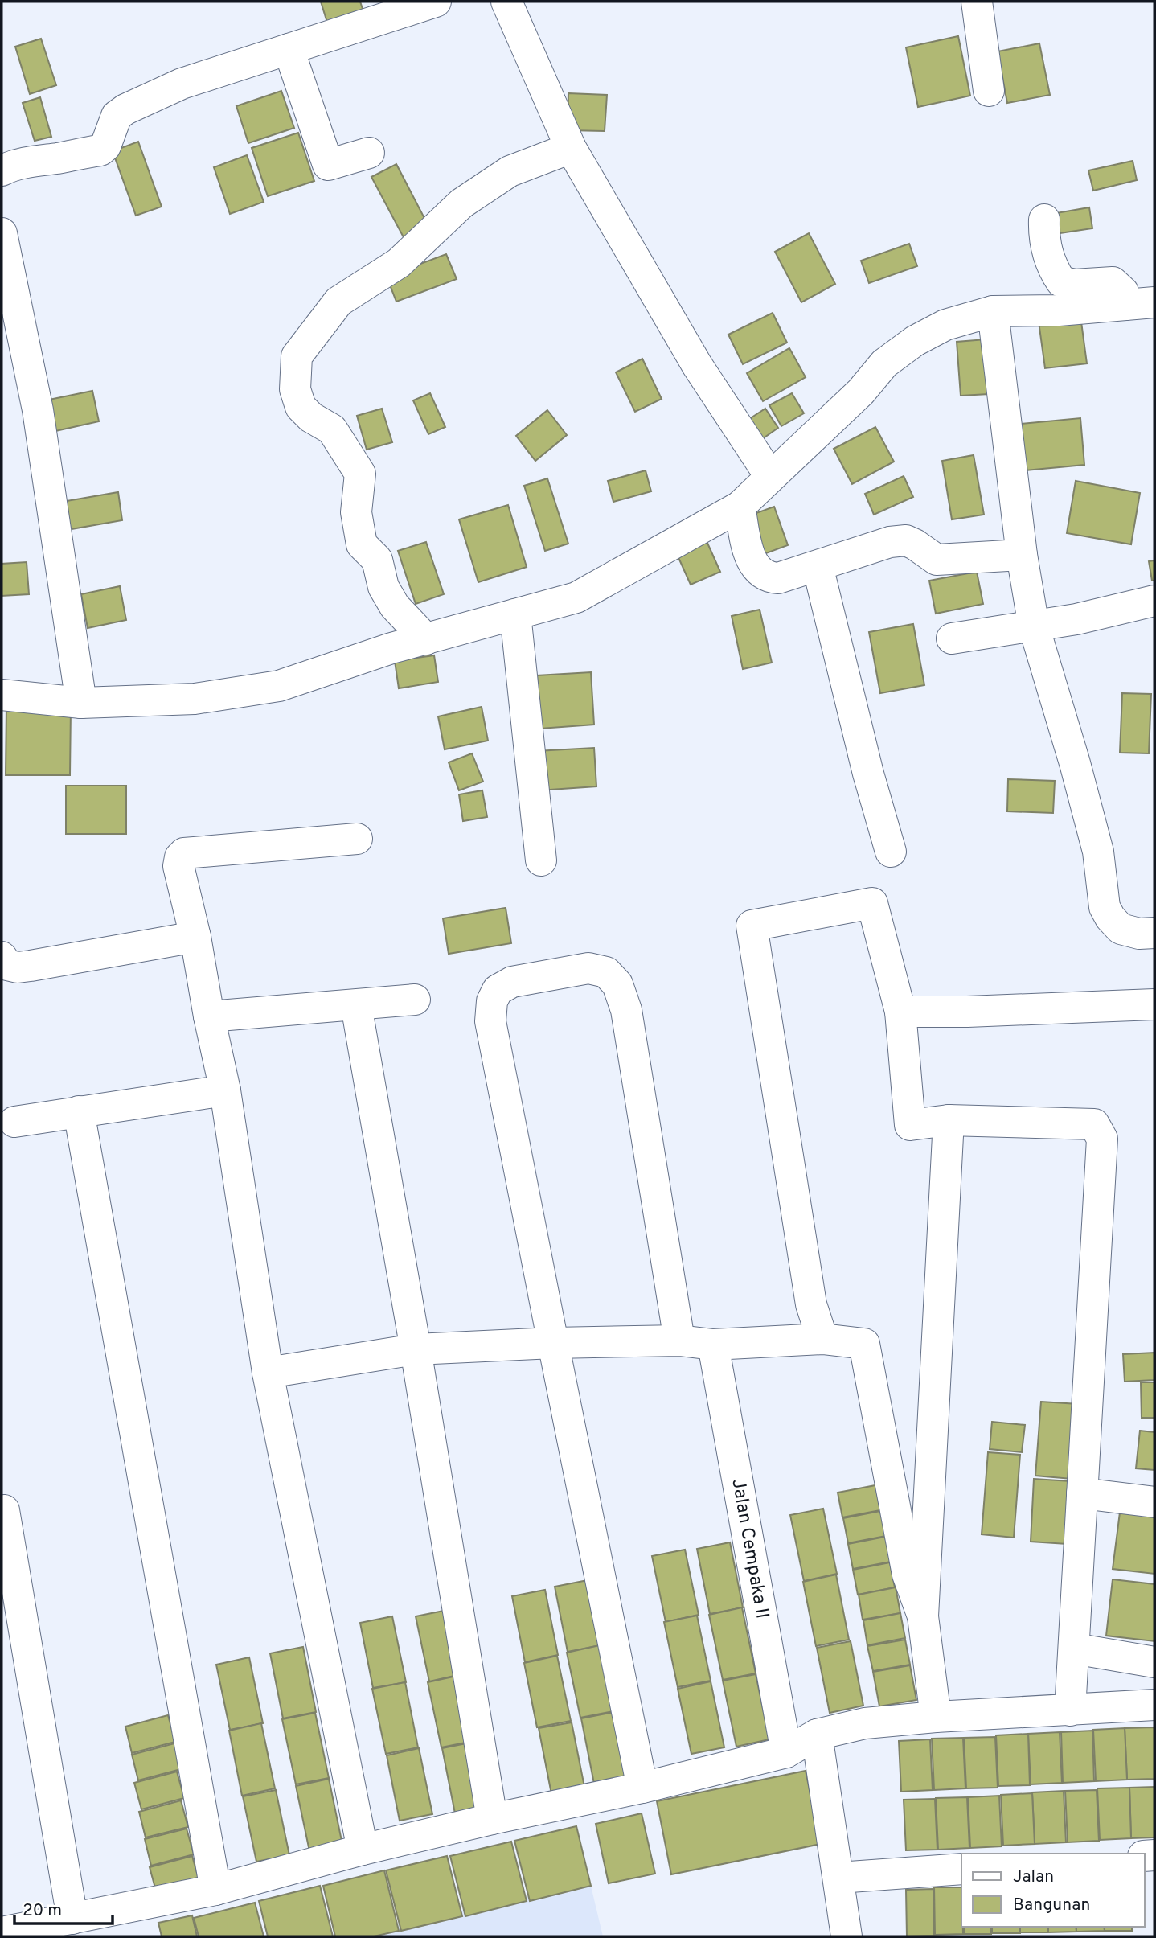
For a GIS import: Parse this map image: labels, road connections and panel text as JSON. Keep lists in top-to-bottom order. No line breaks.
{"streets":{"street":["Jalan Cempaka II"]},"legend":["Jalan","Bangunan"],"scale_bar":"20 m"}
